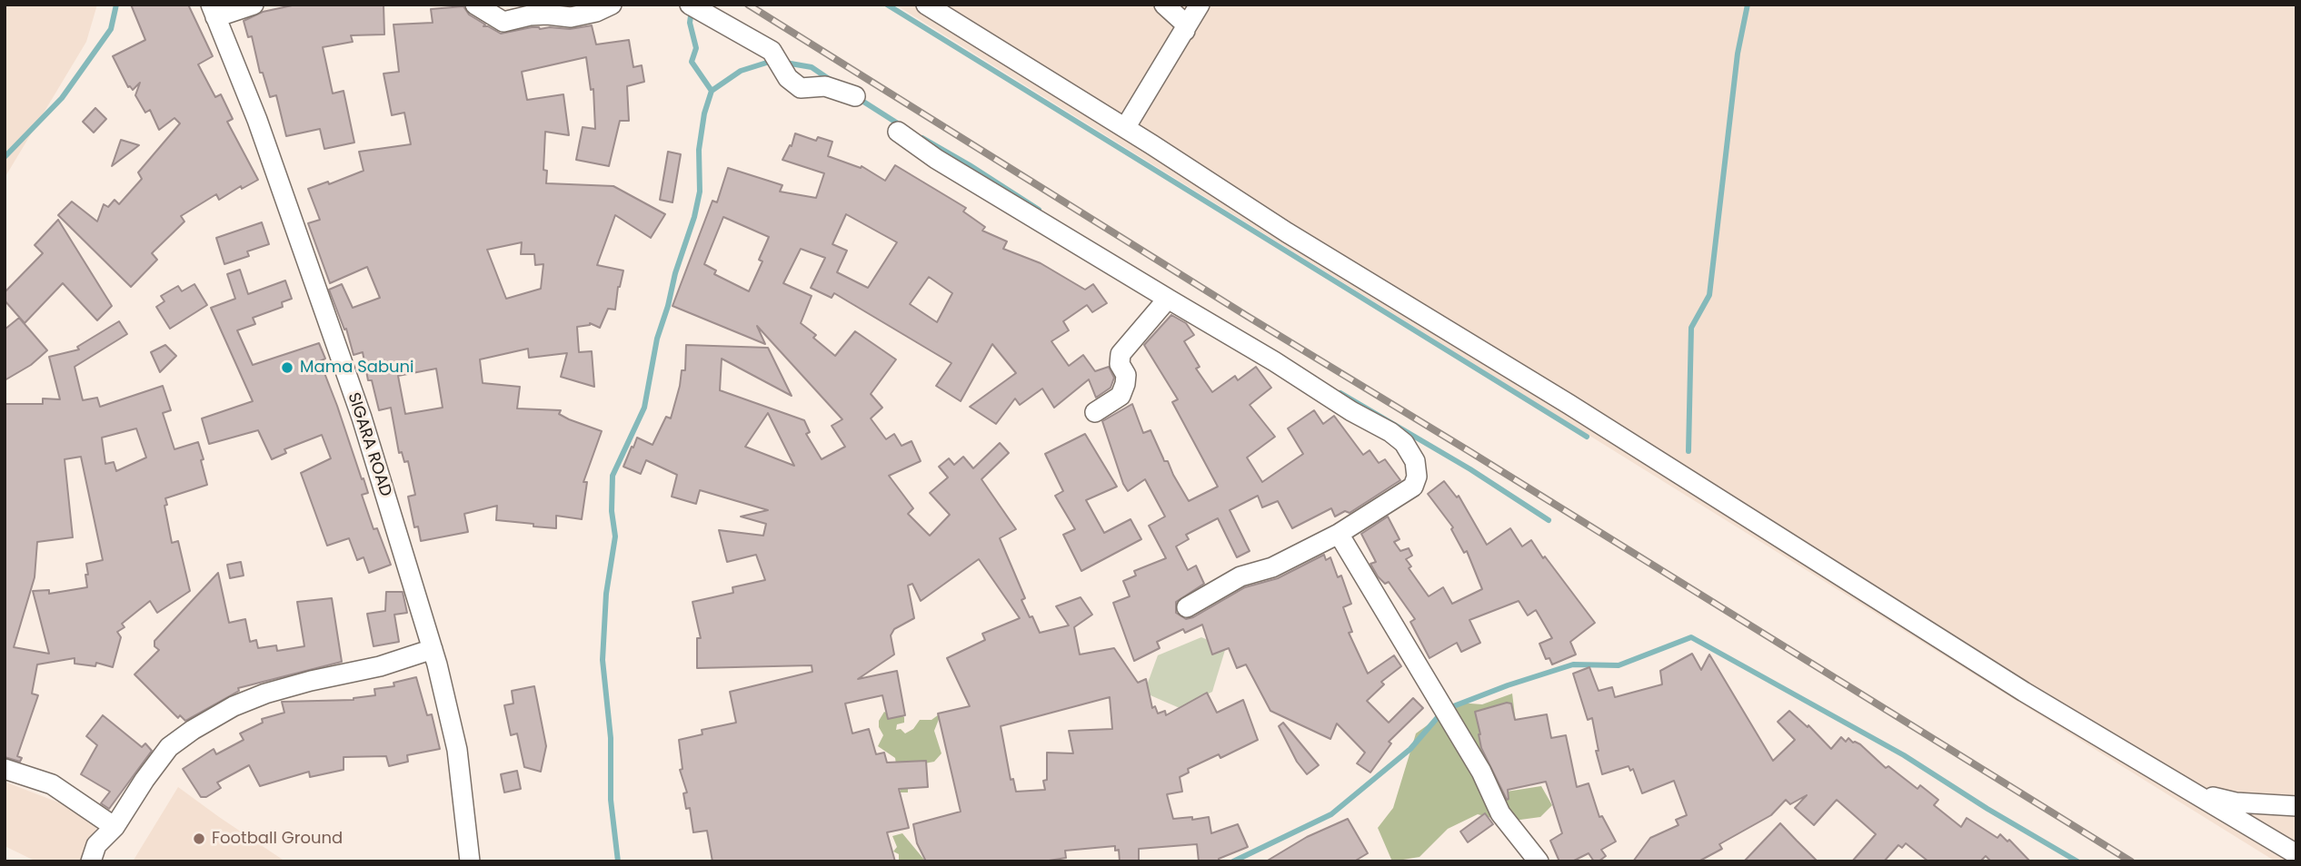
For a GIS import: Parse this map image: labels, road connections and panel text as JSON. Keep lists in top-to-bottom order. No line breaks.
{"streets":{"street":["SIGARA ROAD"]},"places":["Mama Sabuni","Football Ground"]}
